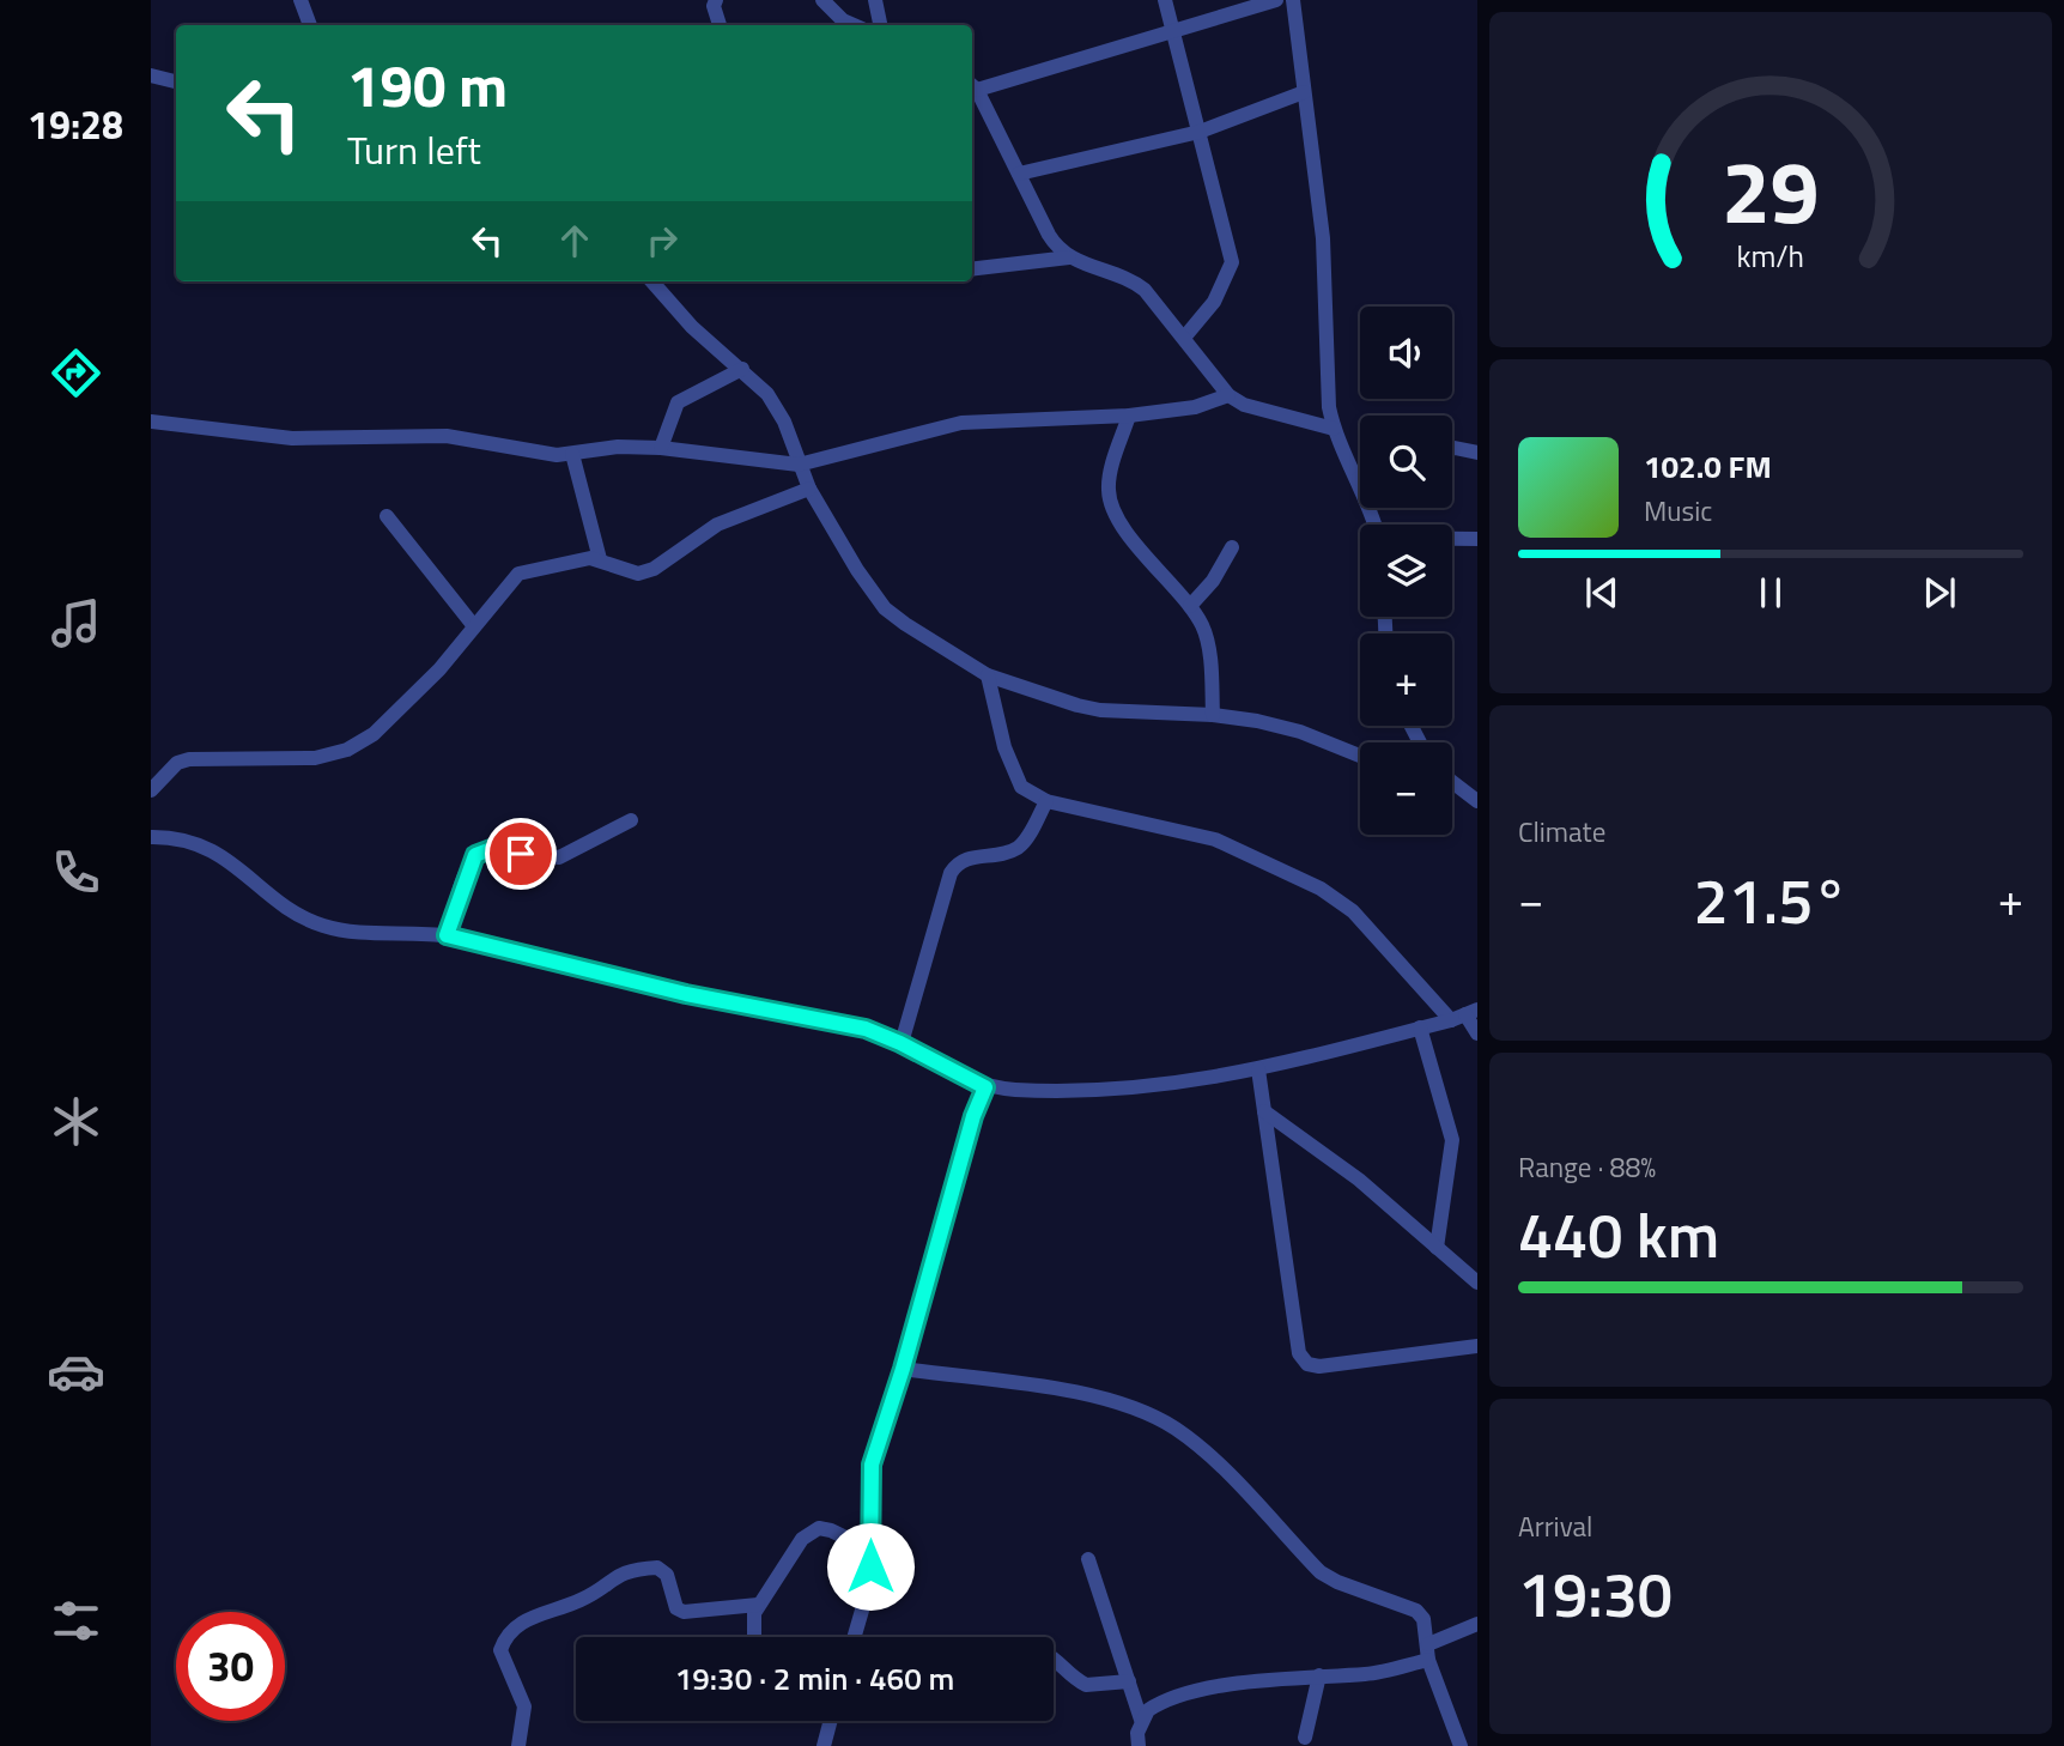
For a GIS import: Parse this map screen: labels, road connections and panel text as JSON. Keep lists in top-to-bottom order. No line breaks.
{"page":{"tabs":"19:28","turn":["190 m","Turn left"],"map_buttons":["+","−"],"song":["102.0 FM","Music"],"tile":["Climate",["Range · 88%","440 km"],["Arrival","19:30"]],"heat":["−","21.5°","+"],"limit":"30","trip":"19:30 · 2 min · 460 m","gauge":["29","km/h"]}}
